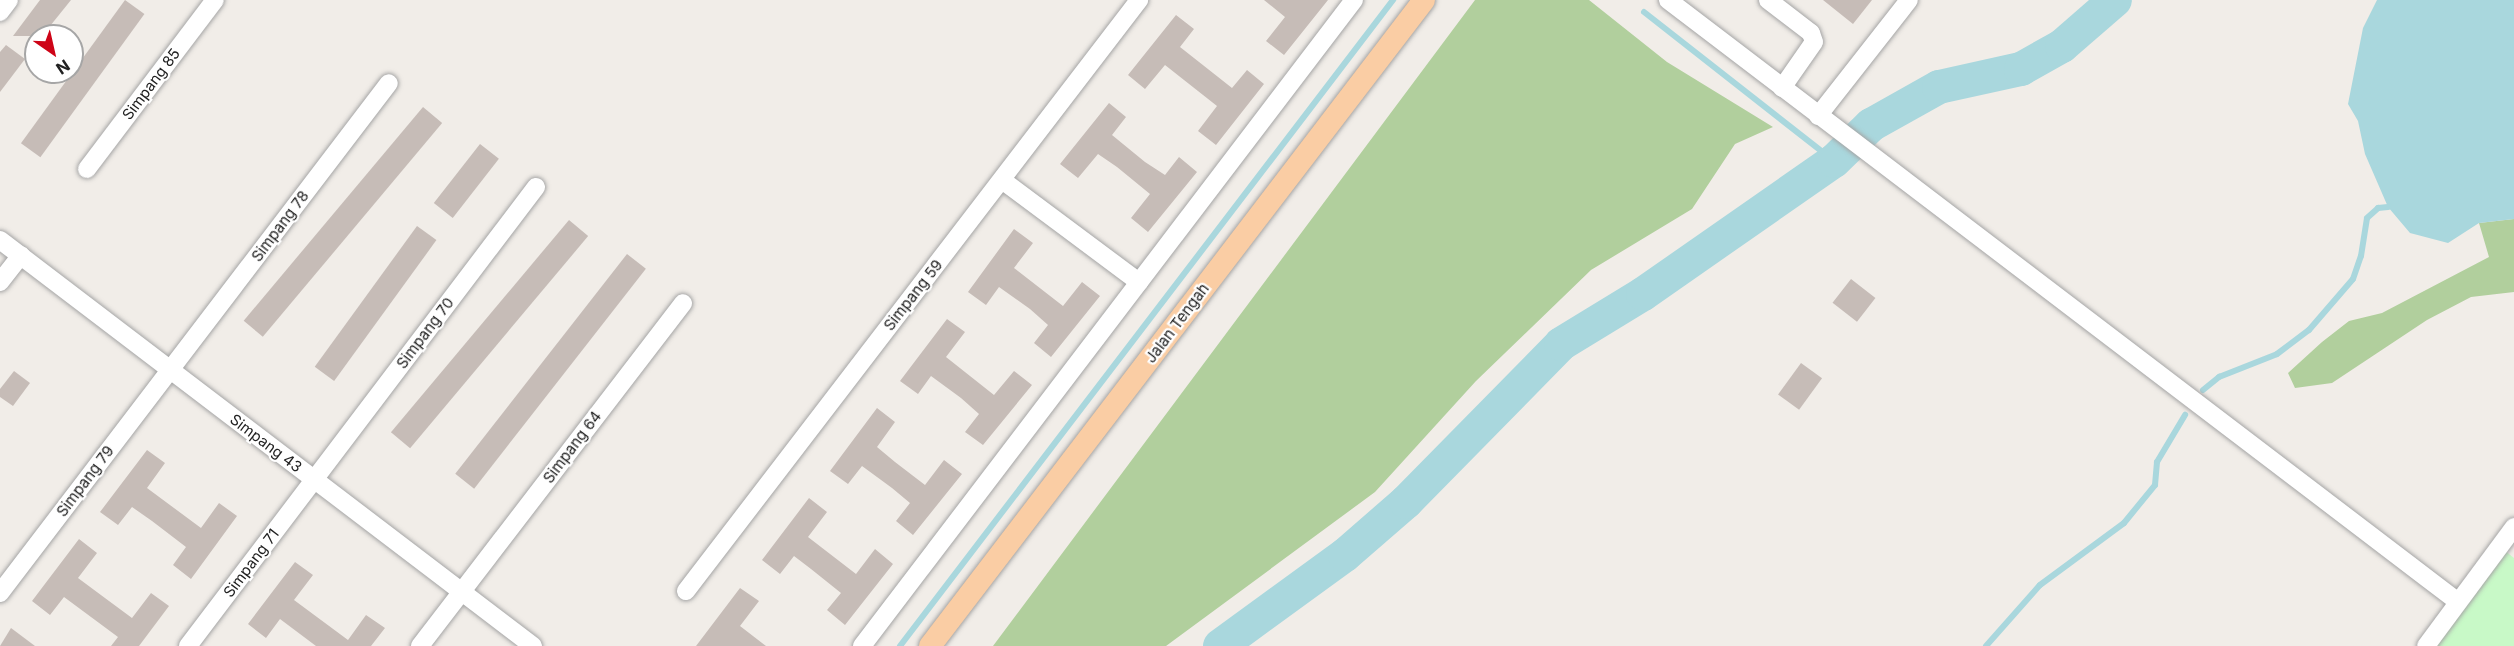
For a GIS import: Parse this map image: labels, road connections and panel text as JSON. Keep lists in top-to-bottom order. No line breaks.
{"streets":{"main road":["Jalan Tengah"],"street":["Simpang 85","Simpang 78","Simpang 59","Simpang 70","Simpang 43","Simpang 64","Simpang 79","Simpang 71"]},"crossings":[["Simpang 78","Simpang 43"],["Simpang 78","Simpang 79"],["Simpang 70","Simpang 43"],["Simpang 70","Simpang 71"],["Simpang 43","Simpang 64"],["Simpang 43","Simpang 79"],["Simpang 43","Simpang 71"]],"north":"bottom right"}
